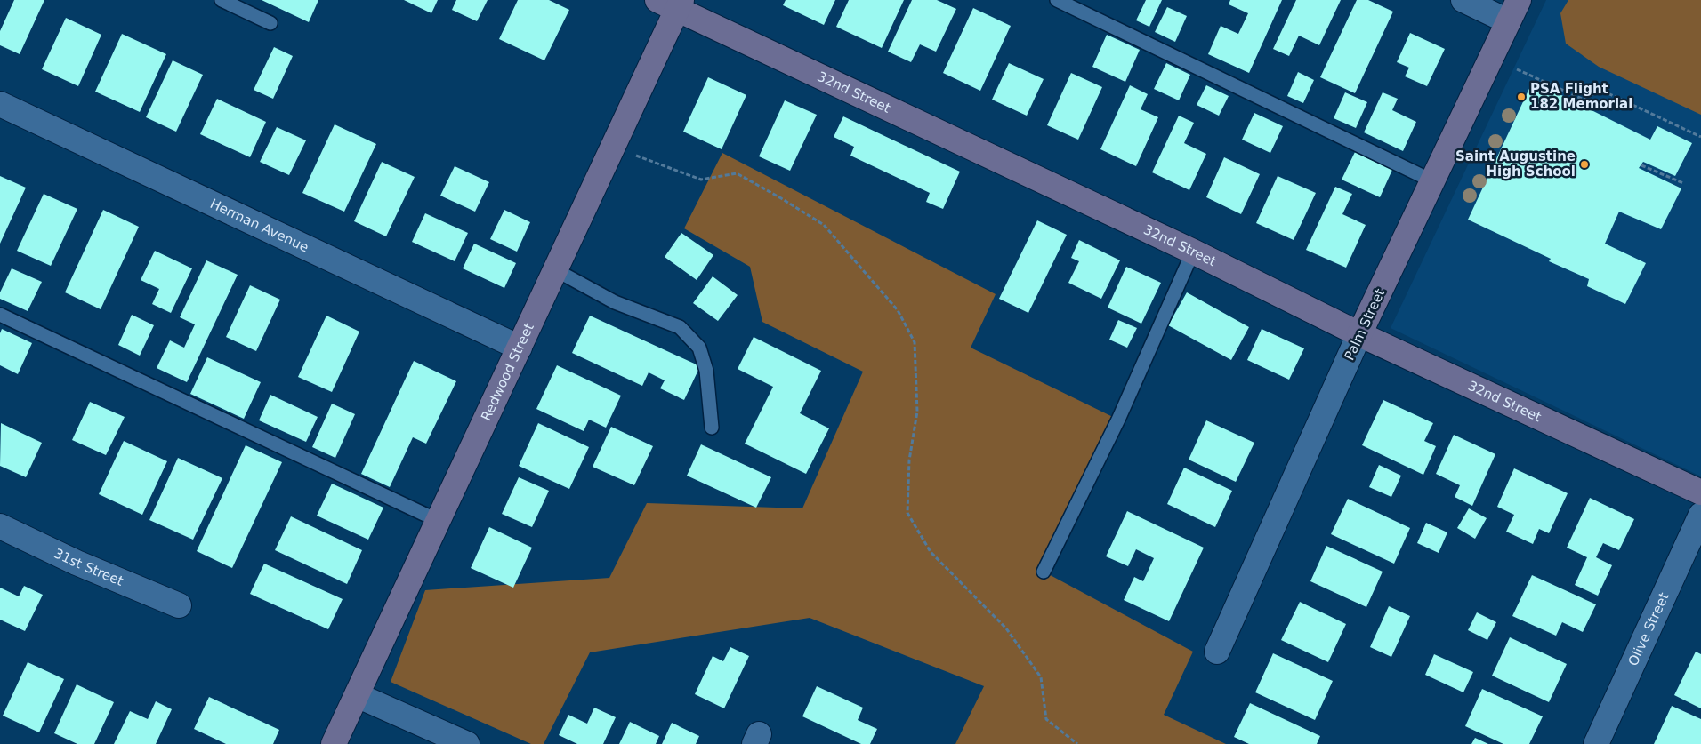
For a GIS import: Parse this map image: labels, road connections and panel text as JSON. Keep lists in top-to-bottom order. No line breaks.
{"streets":{"street":["32nd Street","Herman Avenue","Palm Street","Redwood Street","31st Street","Olive Street"]},"crossings":[["32nd Street","Palm Street"],["32nd Street","Redwood Street"],["Herman Avenue","Redwood Street"]],"places":["PSA Flight 182 Memorial","Saint Augustine High School"]}
